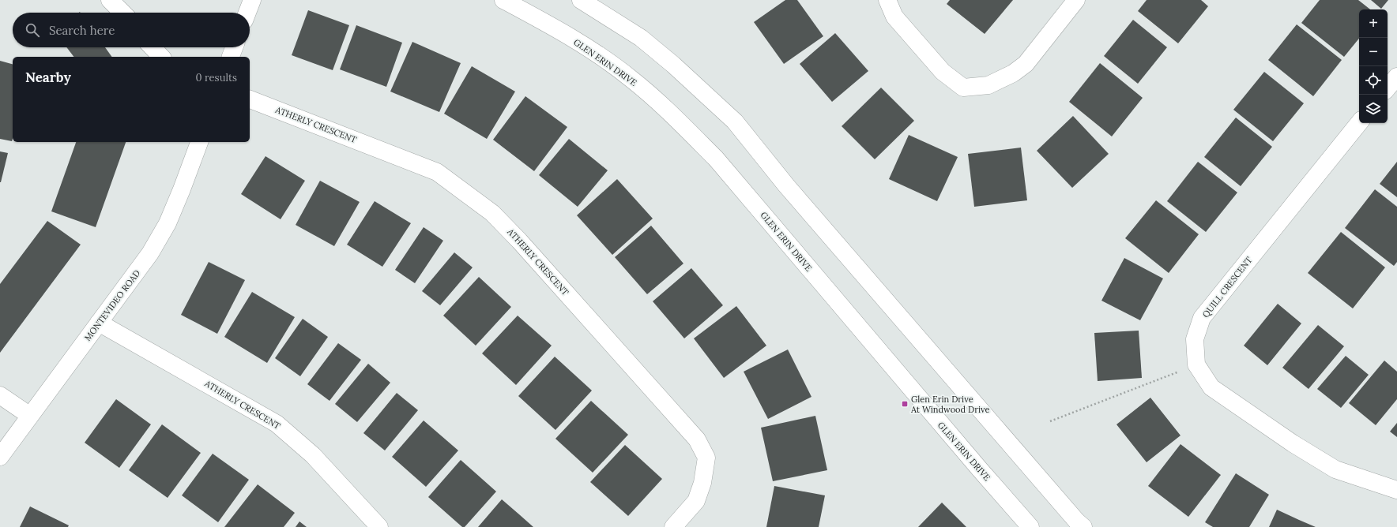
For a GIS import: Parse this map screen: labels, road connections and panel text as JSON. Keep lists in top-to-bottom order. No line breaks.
{"streets":{"street":["GLEN ERIN DRIVE","ATHERLY CRESCENT","QUILL CRESCENT","MONTEVIDEO ROAD"]},"crossings":[["ATHERLY CRESCENT","MONTEVIDEO ROAD"]],"places":{"transit":["Glen Erin Drive At Windwood Drive"]},"page":{"map_buttons":["+","−"],"search":"Search here","heading":["Nearby","0 results"]}}
